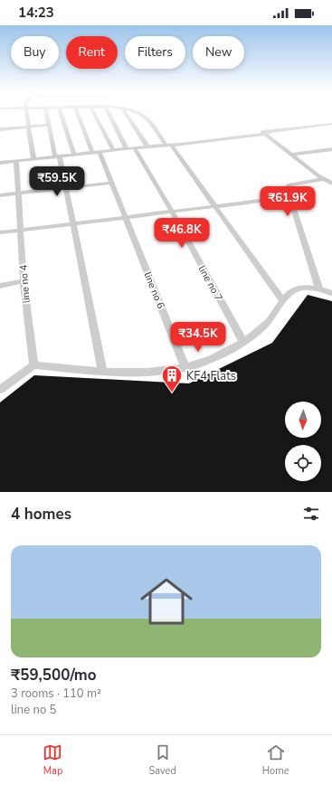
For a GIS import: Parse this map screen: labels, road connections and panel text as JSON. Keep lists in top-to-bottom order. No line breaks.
{"streets":{"street":["line no 7","line no 4","line no 6"]},"places":{"building":["KF4 Flats"]},"north":"bottom","page":{"status":"14:23","chip":["Buy","Rent","Filters","New"],"price":["₹59.5K","₹61.9K","₹46.8K","₹34.5K"],"heading":"4 homes","list":[{"name":"₹59,500/mo","note":"3 rooms · 110 m² · line no 5"}],"tabs":["Map","Saved","Home"]}}
